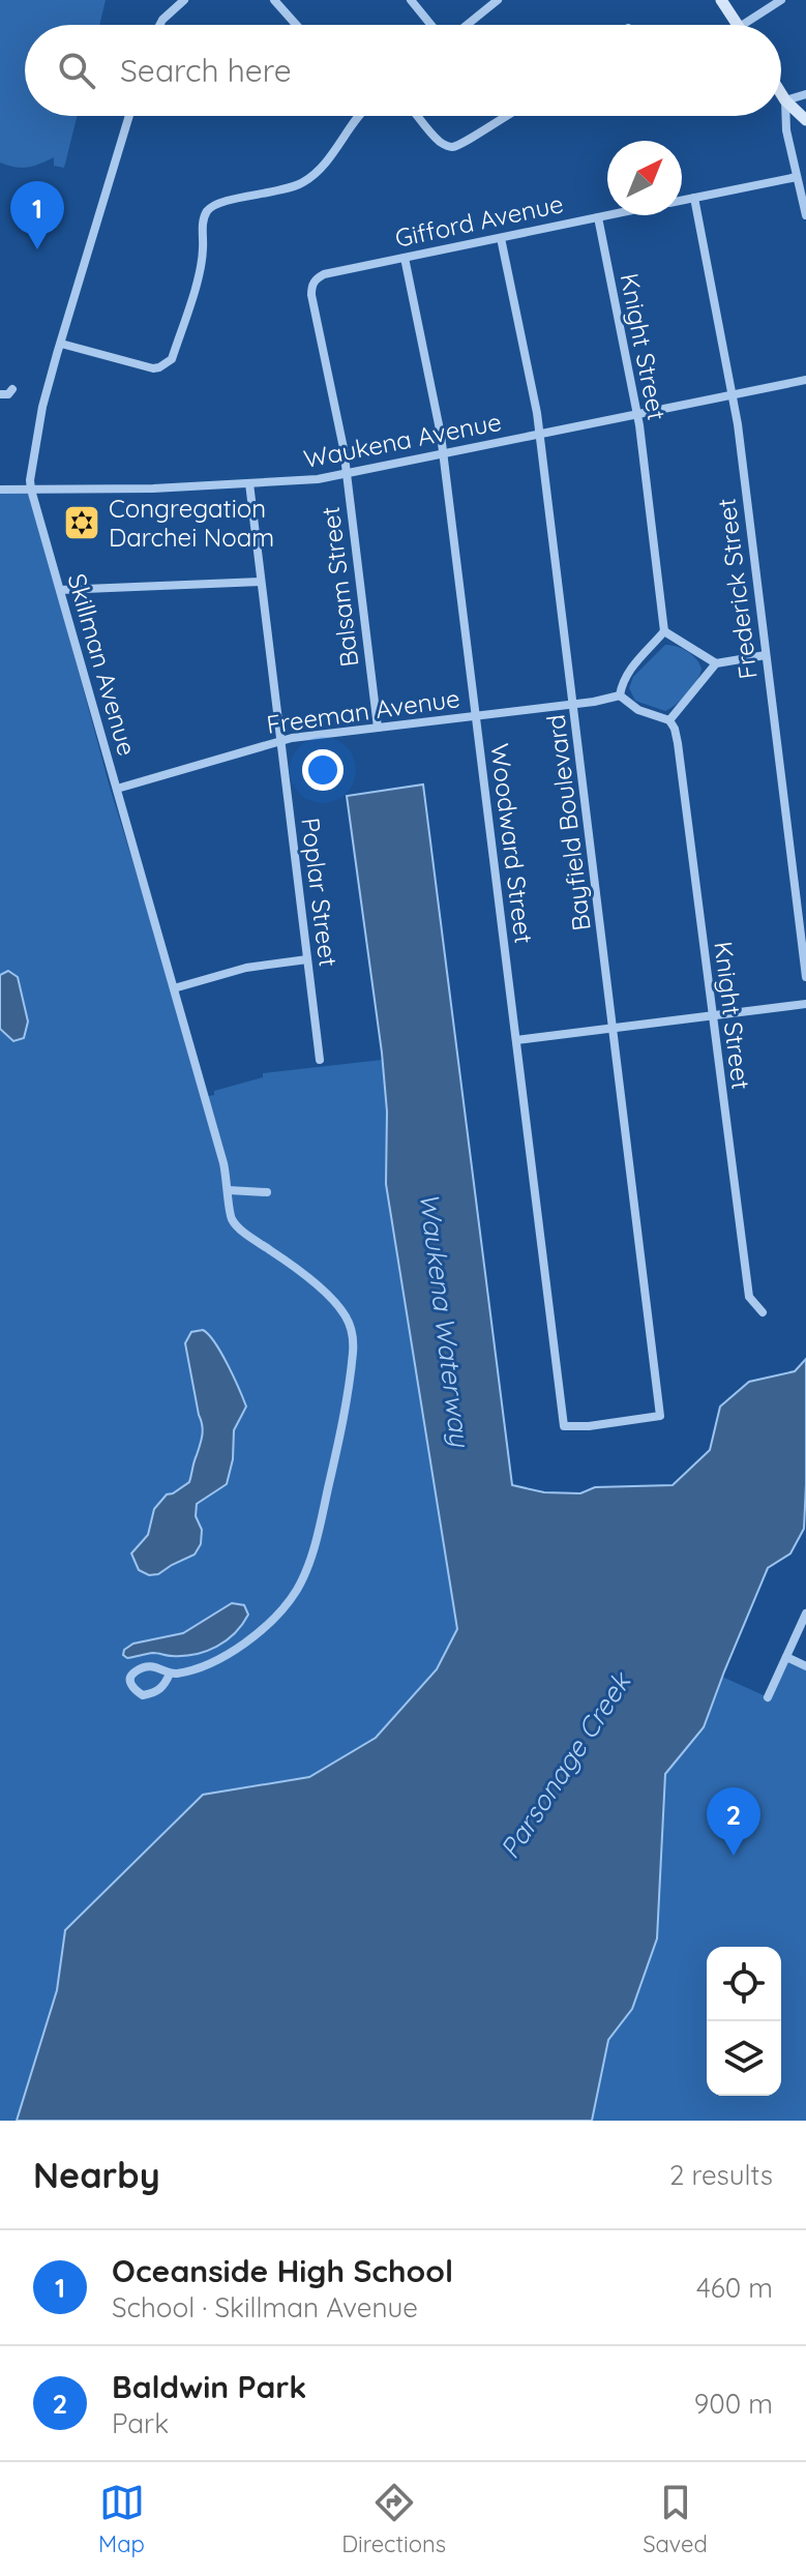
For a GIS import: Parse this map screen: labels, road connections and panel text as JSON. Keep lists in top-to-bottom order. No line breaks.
{"streets":{"street":["Gifford Avenue","Knight Street","Waukena Avenue","Balsam Street","Frederick Street","Skillman Avenue","Freeman Avenue","Bayfield Boulevard","Woodward Street","Poplar Street"]},"crossings":[["Gifford Avenue","Knight Street"],["Gifford Avenue","Balsam Street"],["Gifford Avenue","Frederick Street"],["Gifford Avenue","Bayfield Boulevard"],["Gifford Avenue","Woodward Street"],["Knight Street","Waukena Avenue"],["Waukena Avenue","Balsam Street"],["Waukena Avenue","Frederick Street"],["Waukena Avenue","Skillman Avenue"],["Waukena Avenue","Bayfield Boulevard"],["Waukena Avenue","Woodward Street"],["Waukena Avenue","Poplar Street"],["Balsam Street","Freeman Avenue"],["Skillman Avenue","Freeman Avenue"],["Freeman Avenue","Bayfield Boulevard"],["Freeman Avenue","Woodward Street"],["Freeman Avenue","Poplar Street"],["Bayfield Boulevard","Woodward Street"]],"water":["Waukena Waterway","Parsonage Creek"],"places":{"synagogue":["Congregation Darchei Noam"]},"north":"top right","page":{"search":"Search here","pins":["1","2"],"heading":["Nearby","2 results"],"list":[{"mark":"1","name":"Oceanside High School","note":"School · Skillman Avenue","value":"460 m"},{"mark":"2","name":"Baldwin Park","note":"Park","value":"900 m"}],"nav":["Map","Directions","Saved"]}}
